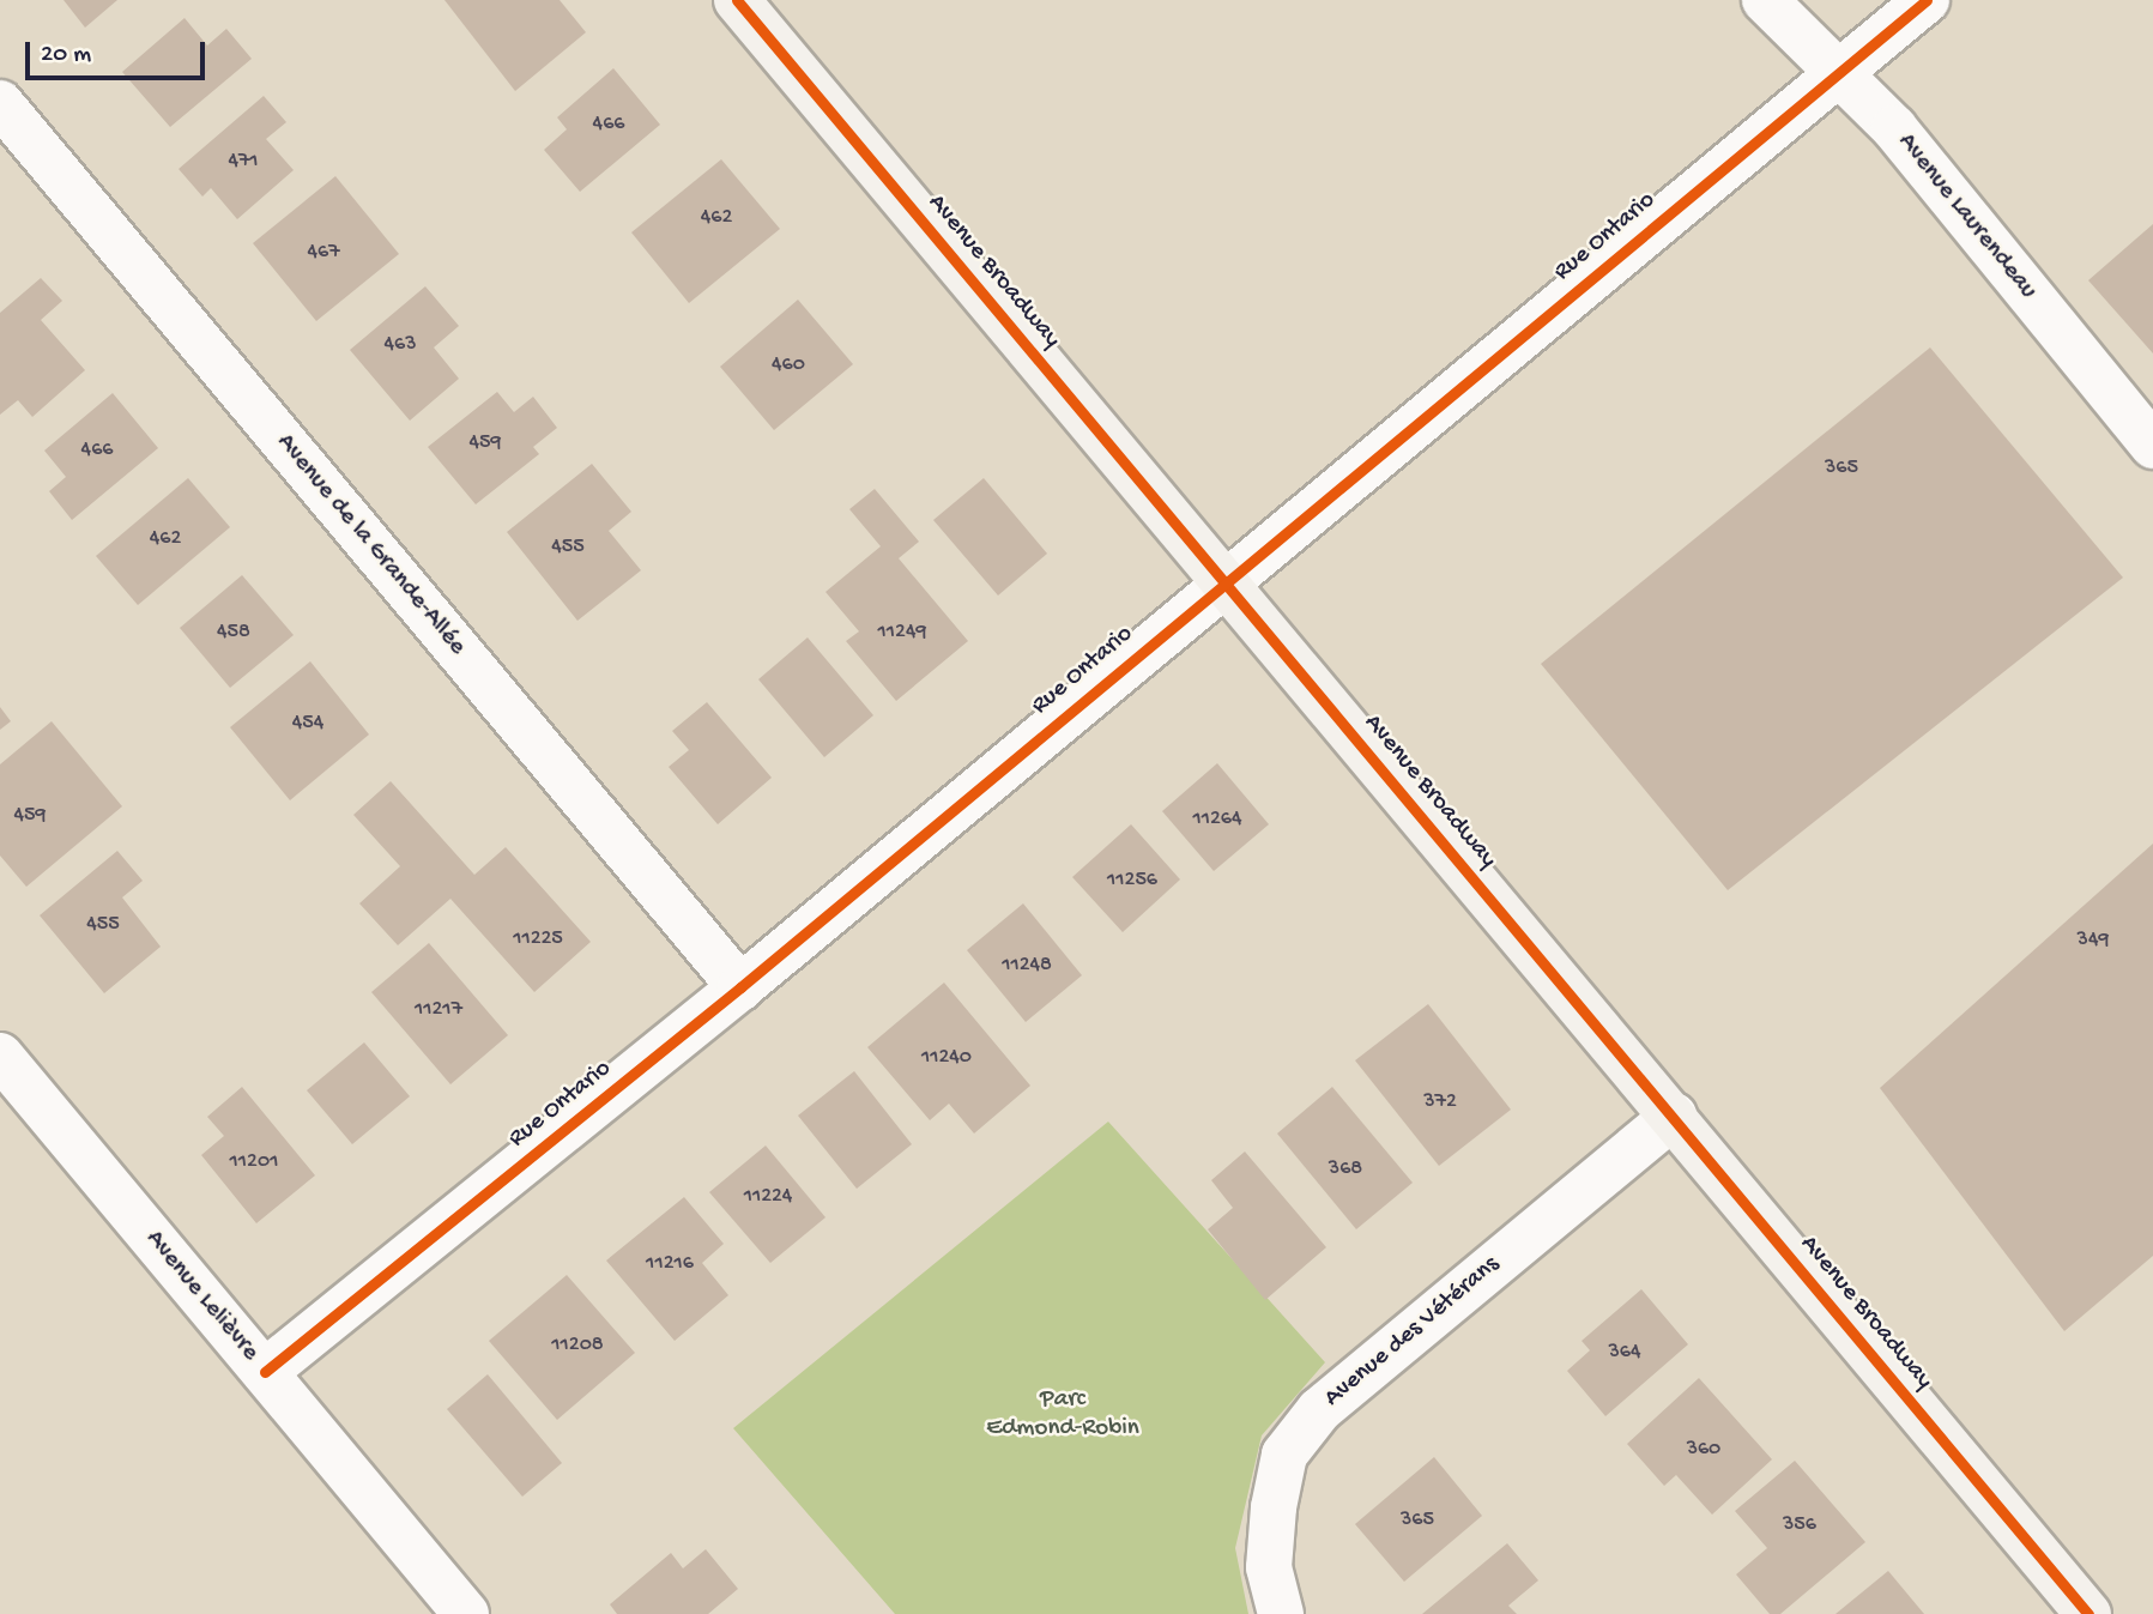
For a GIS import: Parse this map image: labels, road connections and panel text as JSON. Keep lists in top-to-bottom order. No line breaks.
{"streets":{"street":["Avenue Laurendeau","Rue Ontario","Avenue Broadway","Avenue de la Grande-Allée","Avenue Lelièvre","Avenue des Vétérans"]},"crossings":[["Avenue Laurendeau","Rue Ontario"],["Rue Ontario","Avenue Broadway"],["Rue Ontario","Avenue de la Grande-Allée"],["Rue Ontario","Avenue Lelièvre"],["Avenue Broadway","Avenue des Vétérans"]],"parks":["Parc Edmond-Robin"],"house_numbers":["466","471","462","467","463","460","459","466","365","462","455","458","11249","454","459","11264","11256","455","11225","349","11248","11217","11240","372","11201","368","11224","11216","11208","364","360","365","356"],"scale_bar":"20 m"}
